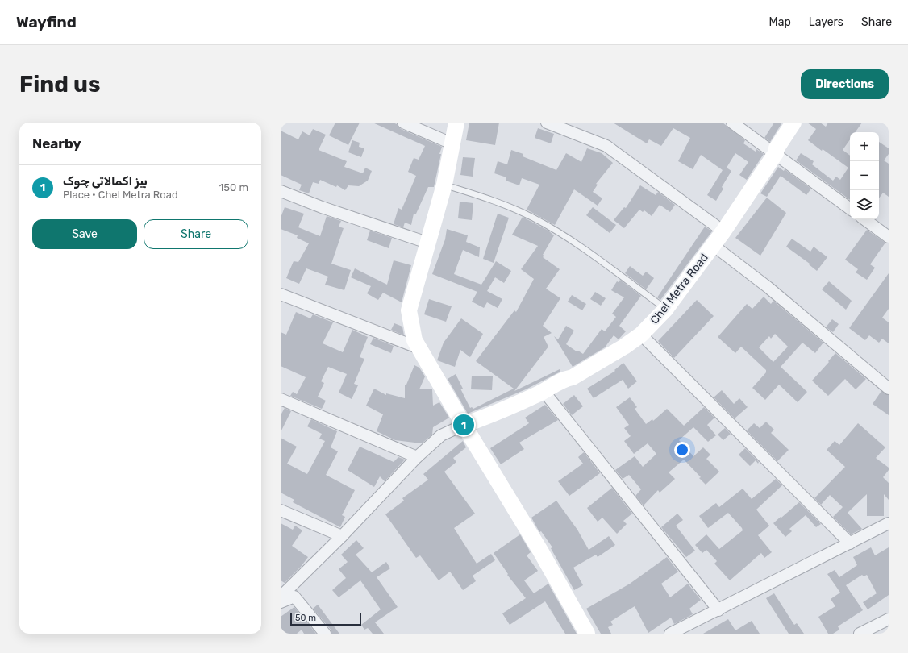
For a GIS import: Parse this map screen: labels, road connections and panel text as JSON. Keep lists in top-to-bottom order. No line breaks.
{"streets":{"street":["Chel Metra Road"]},"scale_bar":"50 m","page":{"header":"Wayfind","nav":["Map","Layers","Share"],"buttons":["Directions",["Save","Share"]],"title":"Find us","heading":"Nearby","map_buttons":["+","−"],"list":[{"mark":"1","name":"بیز اکمالاتی چوک","note":"Place · Chel Metra Road","value":"150 m"}],"pins":"1","scale":"50 m"}}
